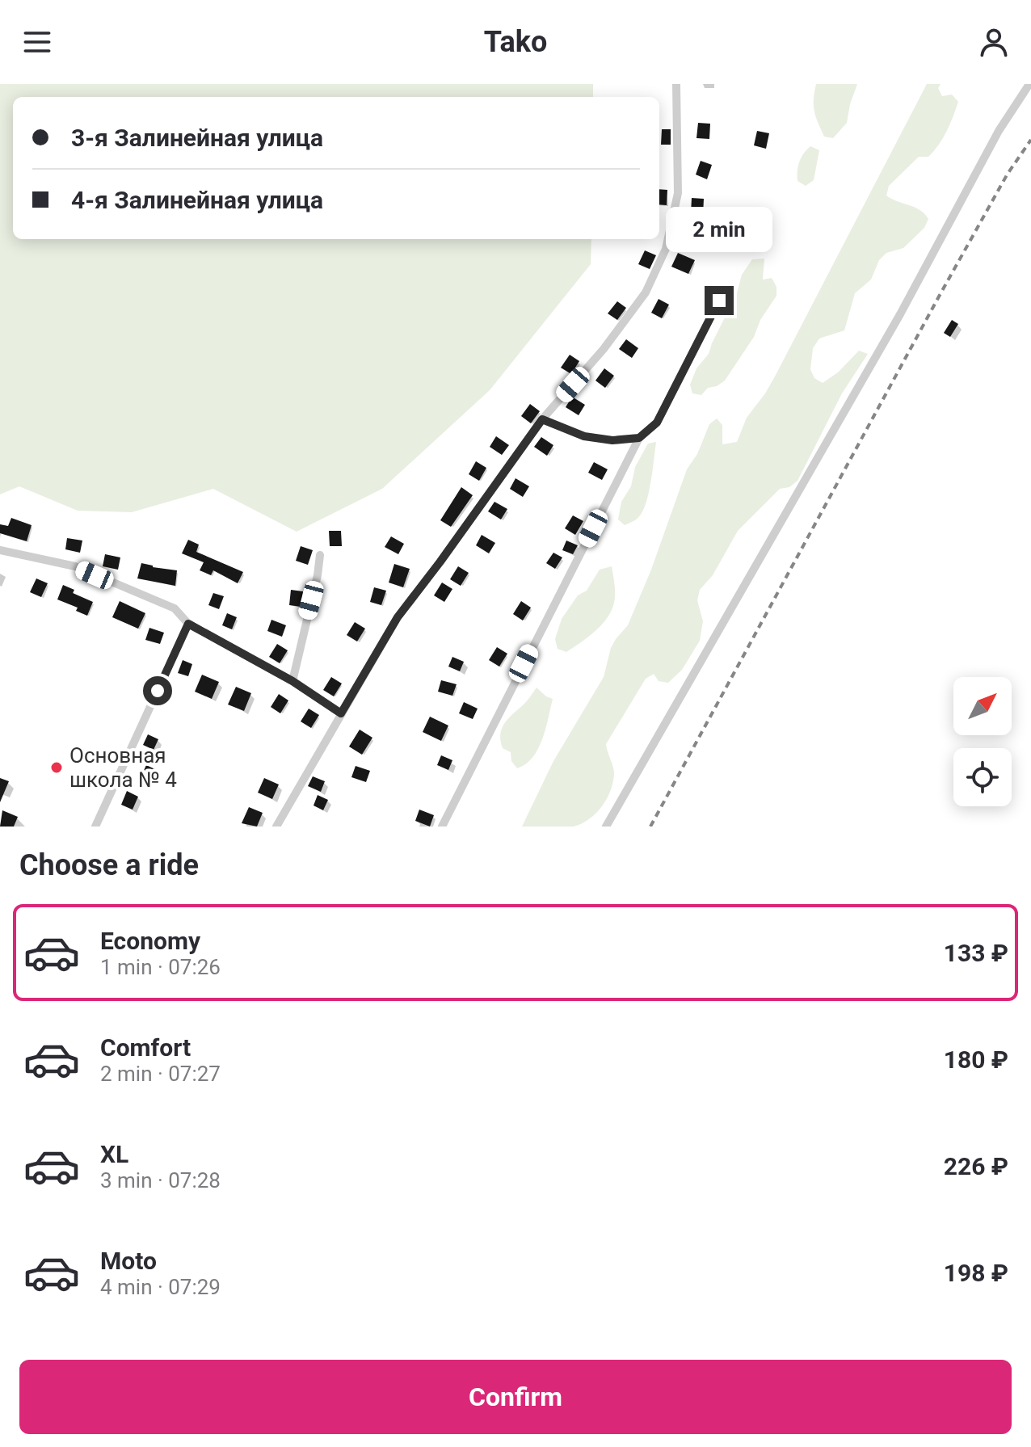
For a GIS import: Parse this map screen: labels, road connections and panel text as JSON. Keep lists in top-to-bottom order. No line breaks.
{"places":["Основная школа № 4"],"north":"top right","page":{"header":"Tako","banner":["3-я Залинейная улица","4-я Залинейная улица"],"bubble":"2 min","heading":"Choose a ride","list":[{"name":"Economy","note":"1 min · 07:26","value":"133 ₽"},{"name":"Comfort","note":"2 min · 07:27","value":"180 ₽"},{"name":"XL","note":"3 min · 07:28","value":"226 ₽"},{"name":"Moto","note":"4 min · 07:29","value":"198 ₽"}],"buttons":"Confirm"}}
